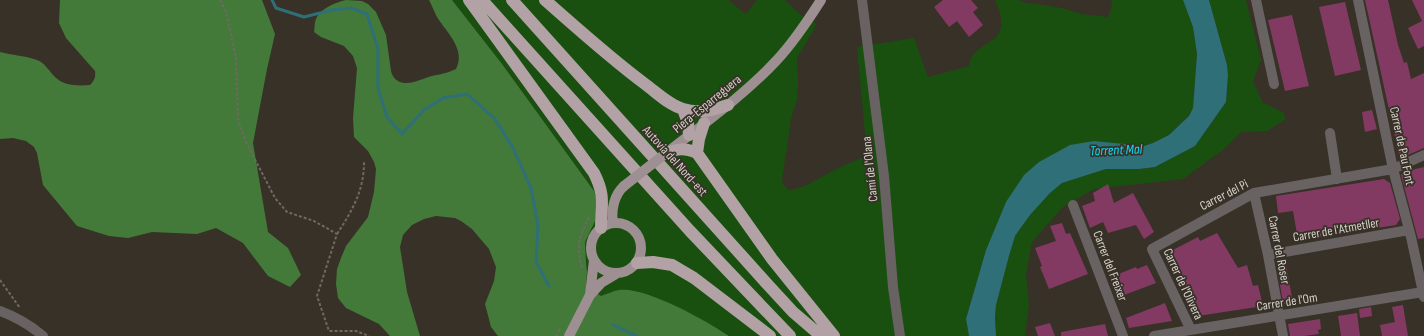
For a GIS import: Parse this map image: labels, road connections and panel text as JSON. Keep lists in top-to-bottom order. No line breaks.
{"streets":{"highway":["Autovia del Nord-est"],"main road":["Piera-Esparreguera"],"street":["Carrer de Pau Font","Camí de l'Olana","Carrer del Pi","Carrer de l'Atmetller","Carrer del Roser","Carrer del Freixer","Carrer de l'Olivera","Carrer de l'Om"]},"crossings":[["Carrer de Pau Font","Carrer del Pi"],["Carrer de Pau Font","Carrer de l'Atmetller"],["Carrer de Pau Font","Carrer de l'Om"],["Carrer del Pi","Carrer del Roser"],["Carrer del Pi","Carrer de l'Olivera"],["Carrer de l'Atmetller","Carrer del Roser"],["Carrer del Roser","Carrer de l'Om"],["Carrer de l'Olivera","Carrer de l'Om"]],"water":["Torrent Mal"]}
